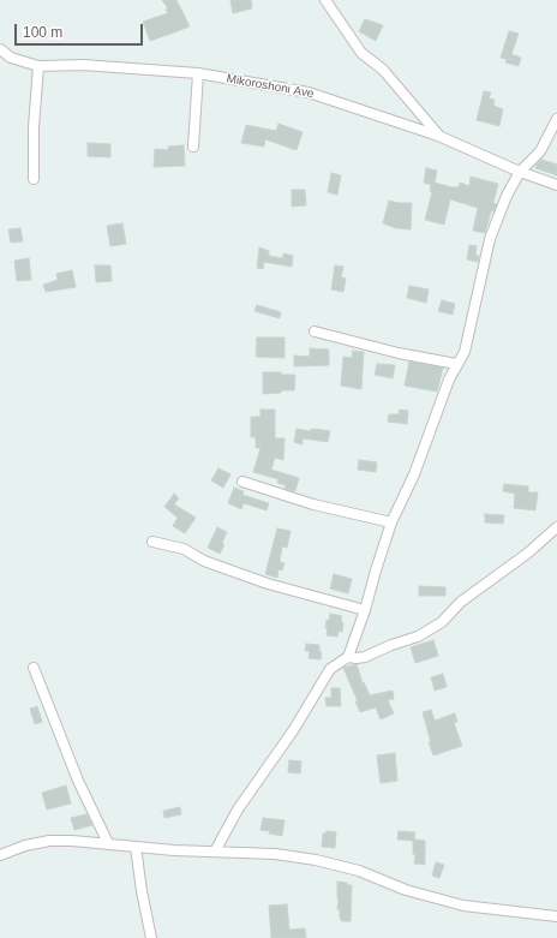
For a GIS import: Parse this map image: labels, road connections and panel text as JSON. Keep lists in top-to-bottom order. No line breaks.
{"streets":{"street":["Mikoroshoni Ave"]},"scale_bar":"100 m"}
